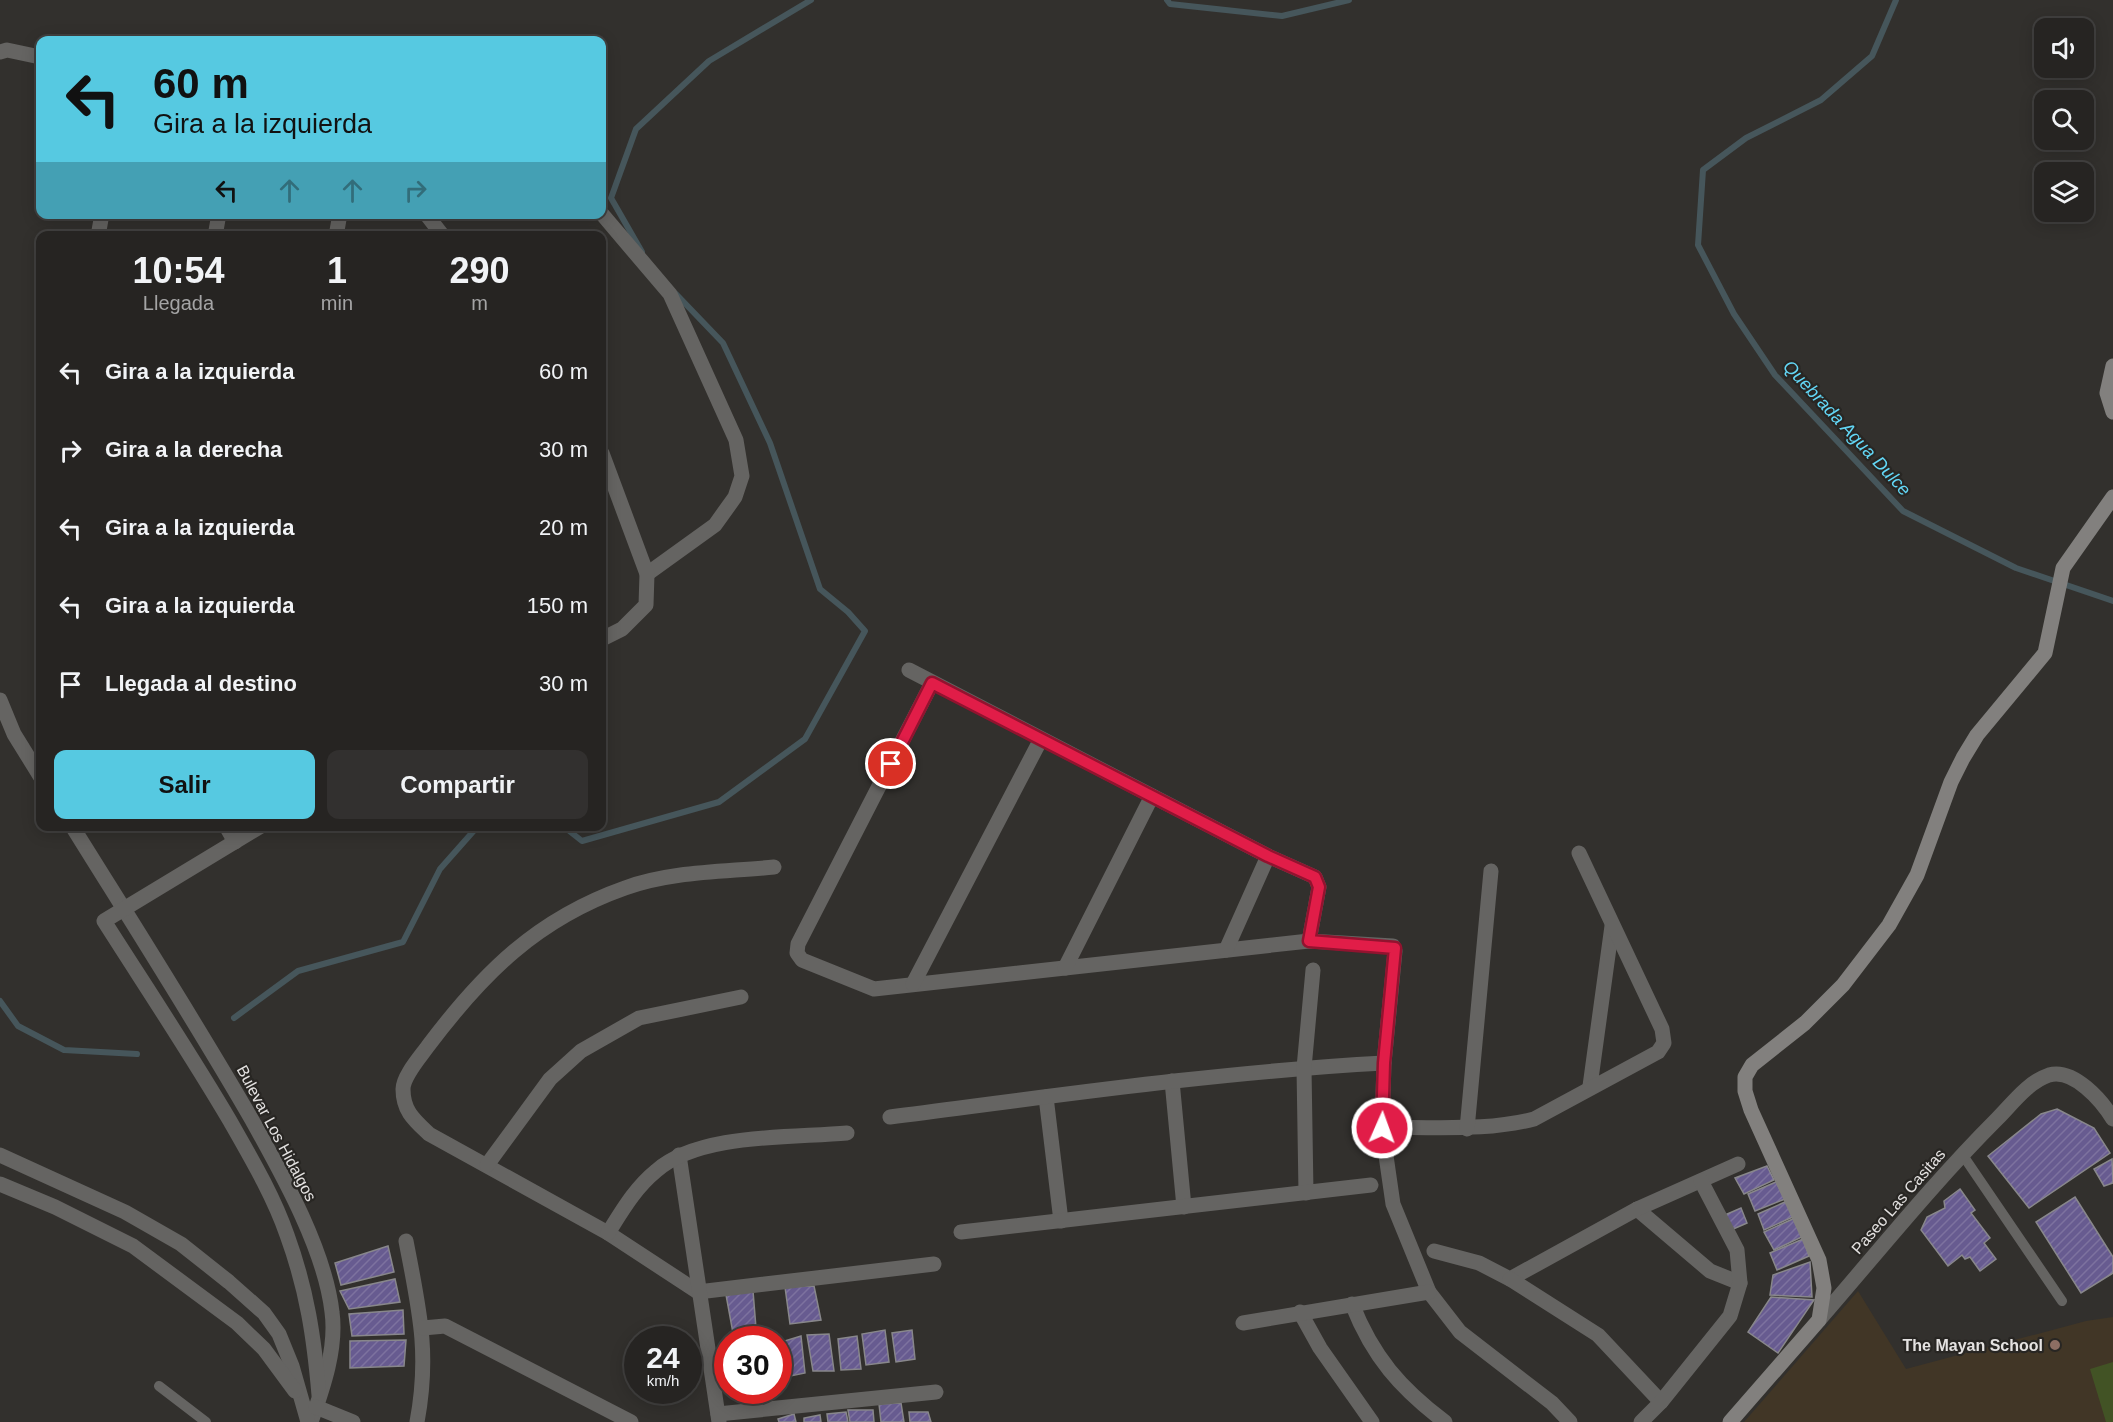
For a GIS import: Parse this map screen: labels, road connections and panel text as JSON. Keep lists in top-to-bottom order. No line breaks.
{"streets":{"street":["Bulevar Los Hidalgos","Paseo Las Casitas"]},"water":["Quebrada Agua Dulce"],"places":["The Mayan School"],"page":{"turn":["60 m","Gira a la izquierda"],"eta":["10:54","Llegada","1","min","290","m"],"list":[{"name":"Gira a la izquierda","value":"60 m"},{"name":"Gira a la derecha","value":"30 m"},{"name":"Gira a la izquierda","value":"20 m"},{"name":"Gira a la izquierda","value":"150 m"},{"name":"Llegada al destino","value":"30 m"}],"buttons":["Salir","Compartir"],"speed":"24 km/h","limit":"30"}}
